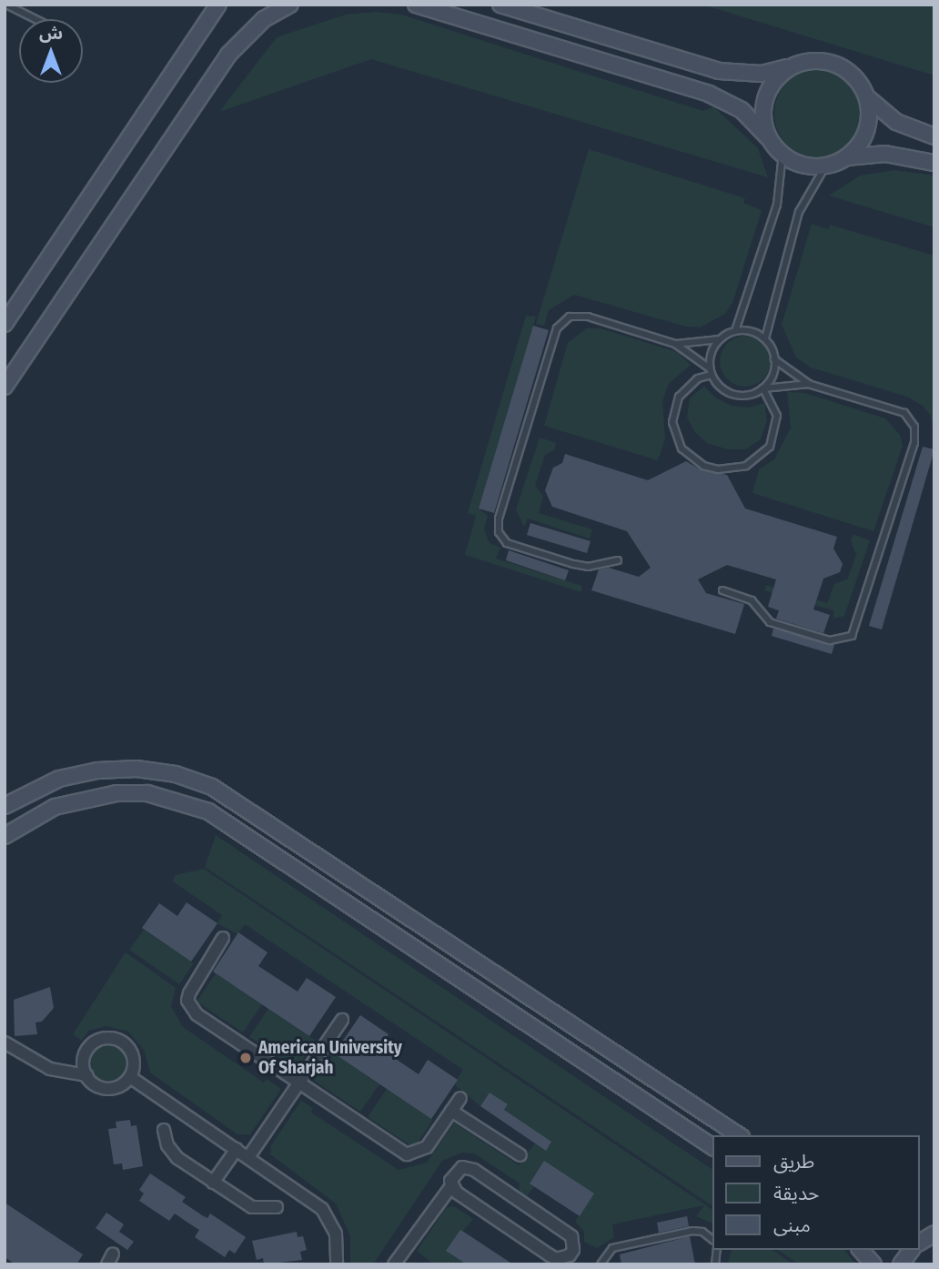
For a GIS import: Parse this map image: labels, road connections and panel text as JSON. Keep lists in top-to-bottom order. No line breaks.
{"places":["American University Of Sharjah"],"legend":["طريق","حديقة","مبنى"],"north":"top"}
